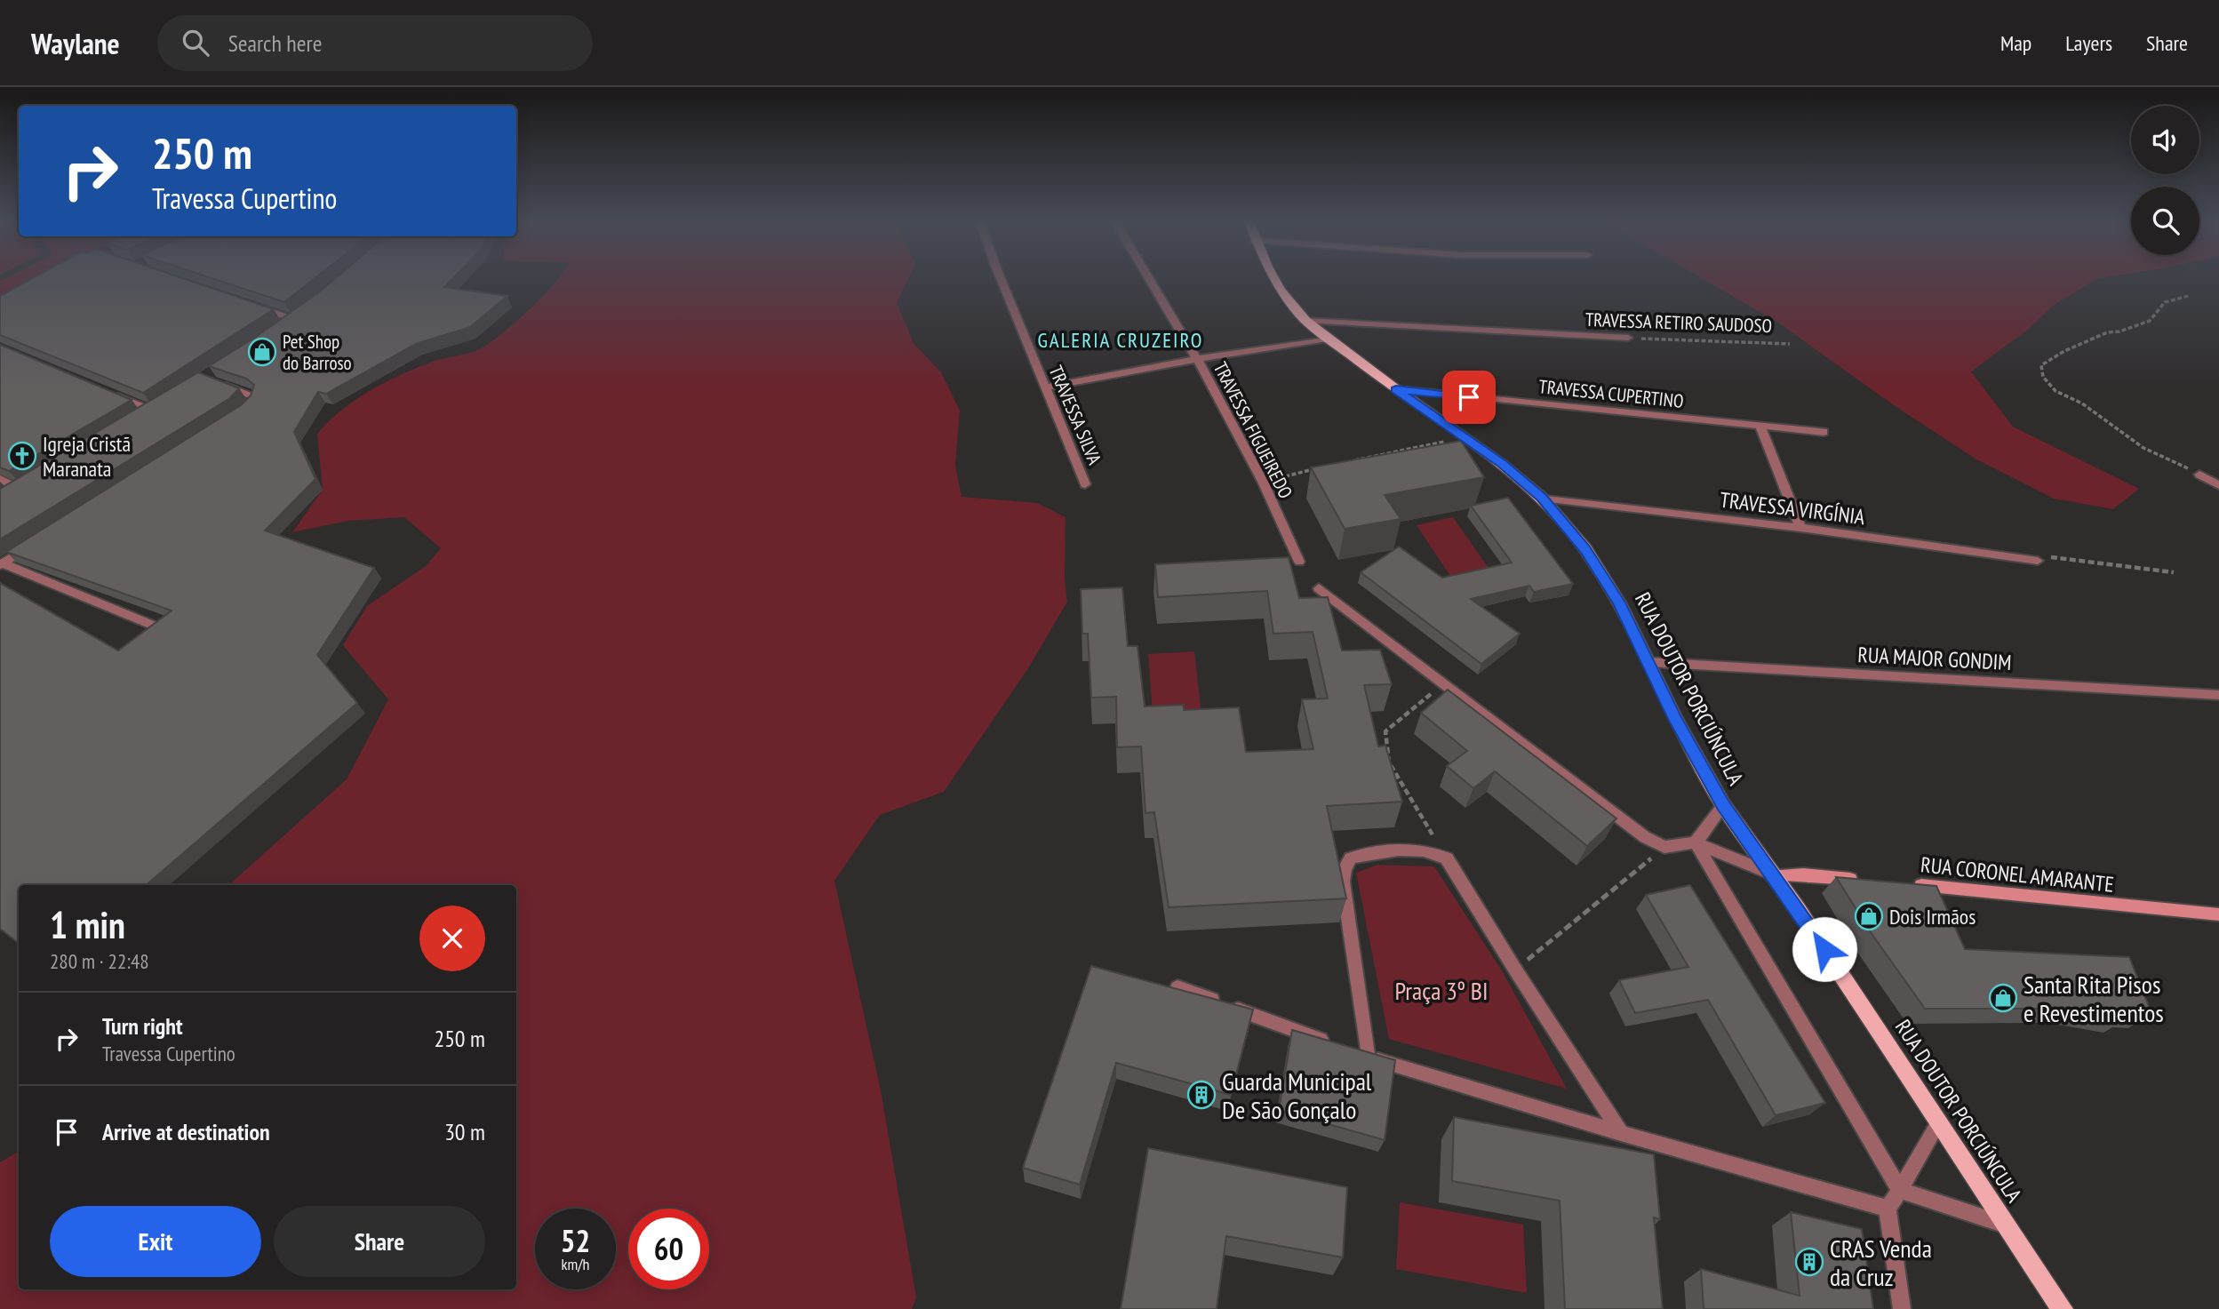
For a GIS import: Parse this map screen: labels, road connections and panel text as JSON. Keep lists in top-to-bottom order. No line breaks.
{"streets":{"main road":["RUA DOUTOR PORCIÚNCULA","RUA CORONEL AMARANTE"],"street":["TRAVESSA RETIRO SAUDOSO","TRAVESSA CUPERTINO","TRAVESSA SILVA","TRAVESSA FIGUEIREDO","TRAVESSA VIRGÍNIA","RUA MAJOR GONDIM"]},"crossings":[["TRAVESSA RETIRO SAUDOSO","RUA DOUTOR PORCIÚNCULA"],["TRAVESSA CUPERTINO","RUA DOUTOR PORCIÚNCULA"],["TRAVESSA VIRGÍNIA","RUA DOUTOR PORCIÚNCULA"],["RUA MAJOR GONDIM","RUA DOUTOR PORCIÚNCULA"]],"districts":["GALERIA CRUZEIRO"],"parks":["Praça 3º BI"],"places":{"shop":["Pet Shop do Barroso","Dois Irmãos","Santa Rita Pisos e Revestimentos"],"church":["Igreja Cristã Maranata"],"building":["Guarda Municipal De São Gonçalo","CRAS Venda da Cruz"]},"page":{"header":"Waylane","search":"Search here","nav":["Map","Layers","Share"],"turn":["250 m","Travessa Cupertino"],"heading":["1 min","280 m · 22:48"],"list":[{"name":"Turn right","note":"Travessa Cupertino","value":"250 m"},{"name":"Arrive at destination","value":"30 m"}],"buttons":["Exit","Share"],"speed":"52 km/h","limit":"60"}}
